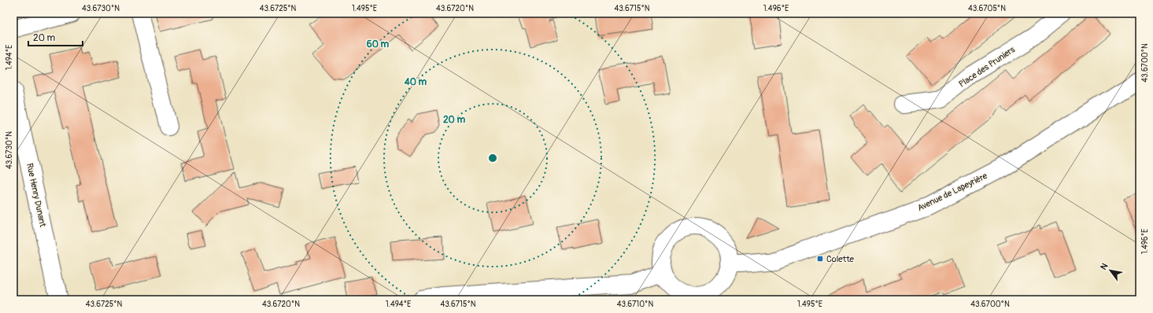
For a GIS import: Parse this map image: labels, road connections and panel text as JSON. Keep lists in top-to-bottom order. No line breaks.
{"streets":{"street":["Place des Pruniers","Avenue de Lapeyrière","Rue Henry Dunant"]},"places":{"transit":["Colette"]},"scale_bar":"20 m","north":"top left","coordinates":["43.6730°N","43.6725°N","1.495°E","43.6720°N","43.6715°N","1.496°E","43.6705°N","1.494°E","43.6700°N","43.6710°N"],"rings":["60 m","40 m","20 m"]}
